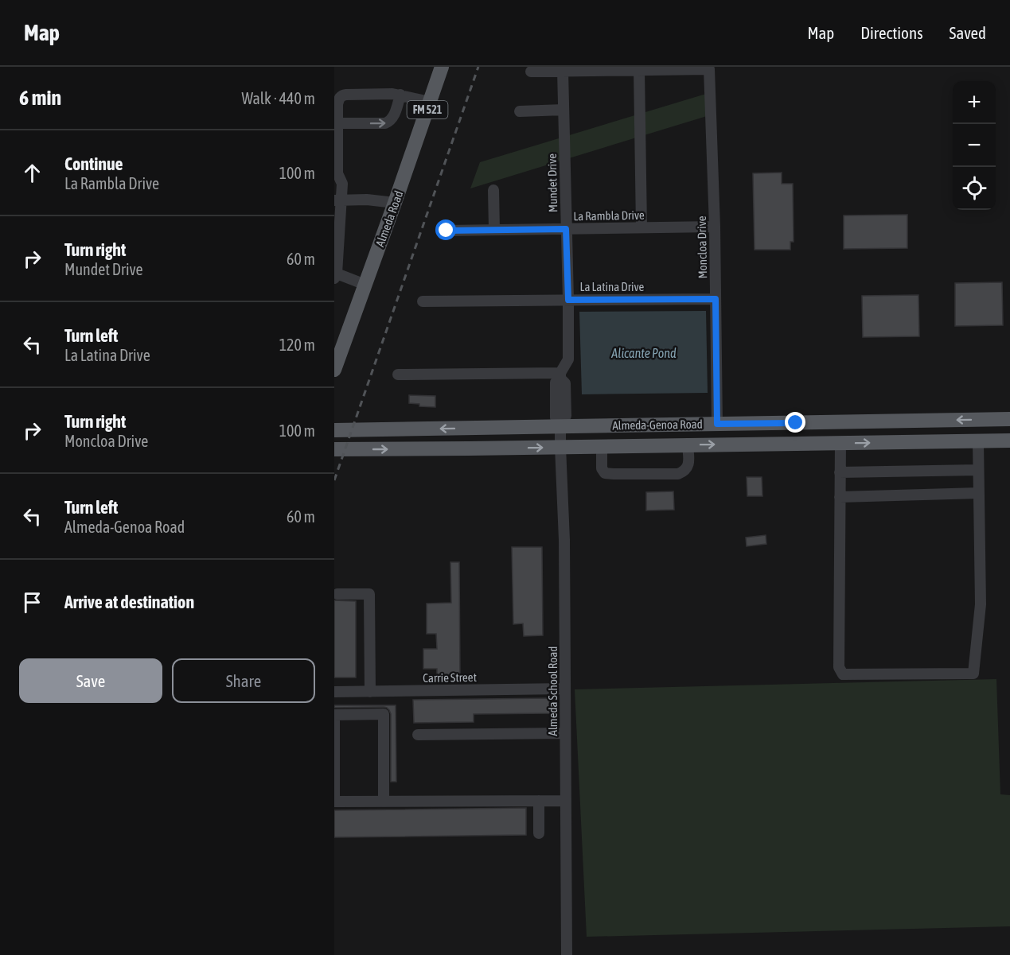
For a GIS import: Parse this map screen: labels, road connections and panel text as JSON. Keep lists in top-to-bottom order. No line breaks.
{"streets":{"main road":["FM 521","Almeda Road","Almeda-Genoa Road"],"street":["Mundet Drive","La Rambla Drive","Moncloa Drive","La Latina Drive","Carrie Street","Almeda School Road"]},"crossings":[["Mundet Drive","La Rambla Drive"],["Mundet Drive","La Latina Drive"],["La Rambla Drive","Moncloa Drive"],["Moncloa Drive","La Latina Drive"],["Moncloa Drive","Almeda-Genoa Road"],["Almeda-Genoa Road","Almeda School Road"],["Carrie Street","Almeda School Road"]],"water":["Alicante Pond"],"page":{"header":"Map","nav":["Map","Directions","Saved"],"heading":["6 min","Walk · 440 m"],"map_buttons":["+","−"],"list":[["Continue","La Rambla Drive","100 m"],["Turn right","Mundet Drive","60 m"],["Turn left","La Latina Drive","120 m"],["Turn right","Moncloa Drive","100 m"],["Turn left","Almeda-Genoa Road","60 m"],"Arrive at destination"],"buttons":["Save","Share"]}}
